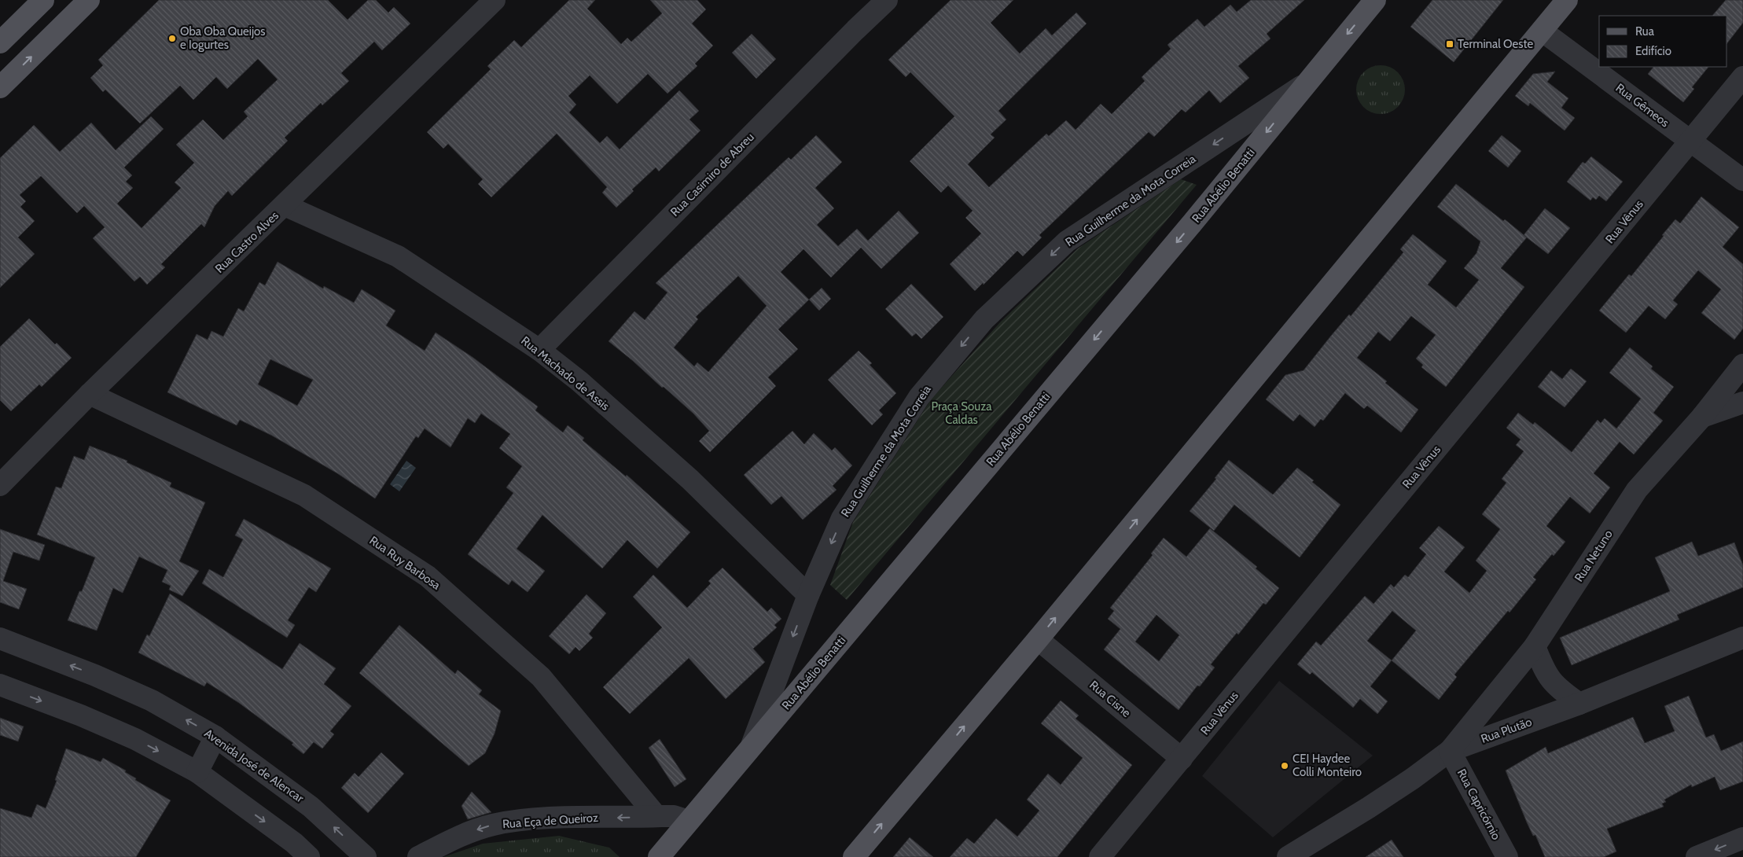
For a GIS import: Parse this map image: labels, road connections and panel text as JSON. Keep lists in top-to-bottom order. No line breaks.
{"streets":{"main road":["Rua Abélio Benatti"],"street":["Rua Gêmeos","Rua Casimiro de Abreu","Rua Guilherme da Mota Correia","Rua Vênus","Rua Castro Alves","Rua Machado de Assis","Rua Netuno","Rua Ruy Barbosa","Rua Cisne","Rua Plutão","Avenida José de Alencar","Rua Capricórnio","Rua Eça de Queiroz"]},"crossings":[["Rua Gêmeos","Rua Vênus"],["Rua Casimiro de Abreu","Rua Machado de Assis"],["Rua Abélio Benatti","Rua Guilherme da Mota Correia"],["Rua Abélio Benatti","Rua Eça de Queiroz"],["Rua Guilherme da Mota Correia","Rua Machado de Assis"],["Rua Vênus","Rua Cisne"],["Rua Castro Alves","Rua Machado de Assis"],["Rua Castro Alves","Rua Ruy Barbosa"],["Rua Netuno","Rua Plutão"],["Rua Netuno","Rua Capricórnio"],["Rua Ruy Barbosa","Rua Eça de Queiroz"],["Rua Plutão","Rua Capricórnio"]],"one_way":["Rua Guilherme da Mota Correia","Rua Eça de Queiroz"],"parks":["Praça Souza Caldas"],"places":{"other":["Oba Oba Queijos e Iogurtes","CEI Haydee Colli Monteiro"],"transit":["Terminal Oeste"]},"legend":["Rua","Edifício"]}
